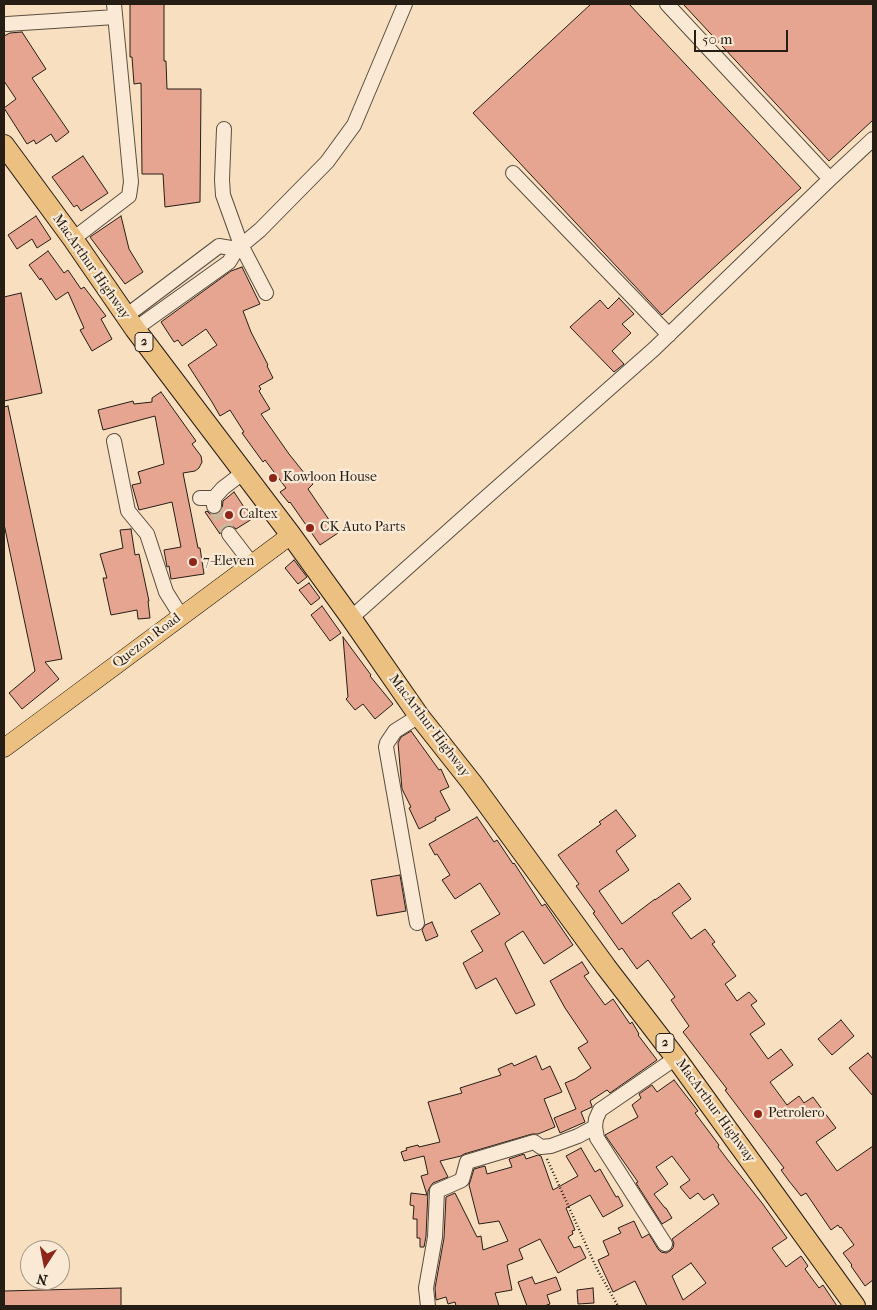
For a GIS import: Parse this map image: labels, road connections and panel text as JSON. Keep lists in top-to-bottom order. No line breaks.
{"streets":{"highway":["MacArthur Highway","2"],"main road":["Quezon Road"]},"crossings":[["MacArthur Highway","Quezon Road"]],"places":["Kowloon House","Caltex","CK Auto Parts","7-Eleven","Petrolero"],"scale_bar":"50 m","north":"bottom"}
